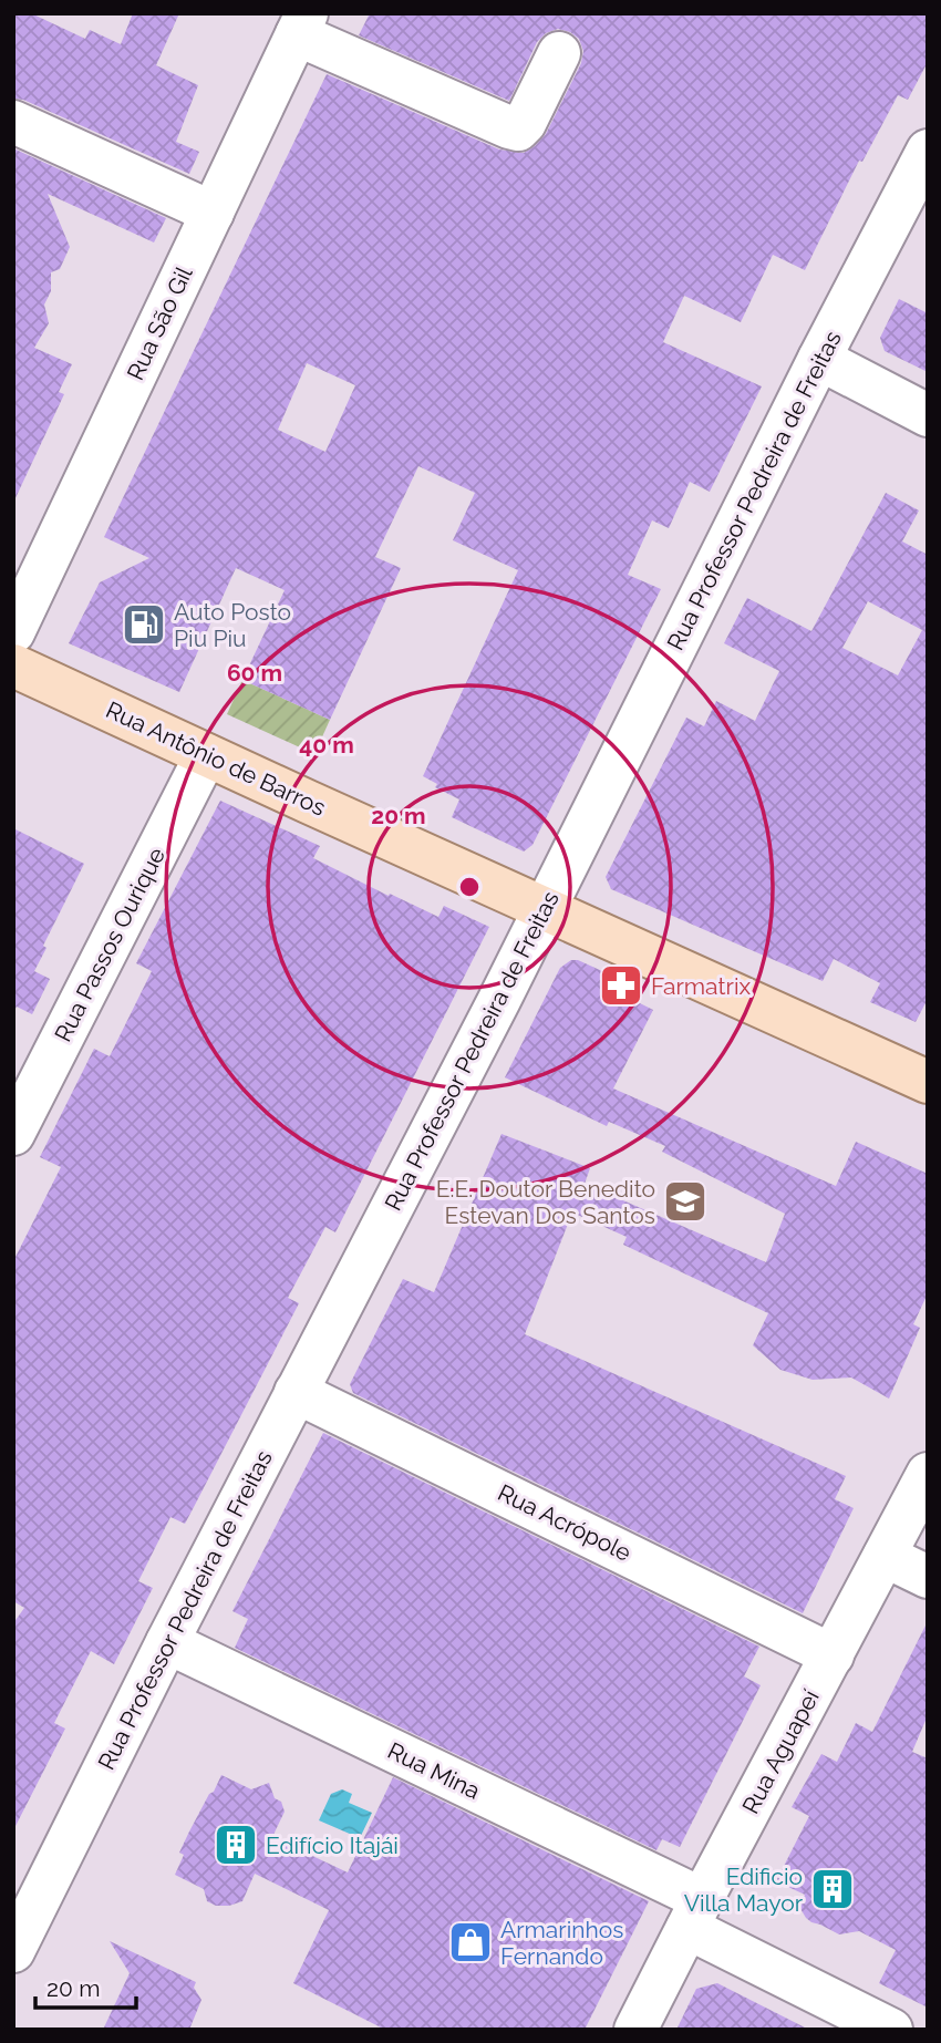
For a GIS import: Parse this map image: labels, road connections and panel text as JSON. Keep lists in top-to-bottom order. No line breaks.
{"streets":{"main road":["Rua Antônio de Barros"],"street":["Rua São Gil","Rua Professor Pedreira de Freitas","Rua Passos Ourique","Rua Acrópole","Rua Aguapeí","Rua Mina"]},"crossings":[["Rua Professor Pedreira de Freitas","Rua Antônio de Barros"],["Rua Professor Pedreira de Freitas","Rua Acrópole"],["Rua Professor Pedreira de Freitas","Rua Mina"],["Rua Antônio de Barros","Rua Passos Ourique"],["Rua Acrópole","Rua Aguapeí"],["Rua Aguapeí","Rua Mina"]],"places":{"fuel station":["Auto Posto Piu Piu"],"pharmacy":["Farmatrix"],"school or university":["E.E. Doutor Benedito Estevan Dos Santos"],"building":["Edifício Itajái","Edificio Villa Mayor"],"shop":["Armarinhos Fernando"]},"scale_bar":"20 m","rings":["60 m","40 m","20 m"]}
